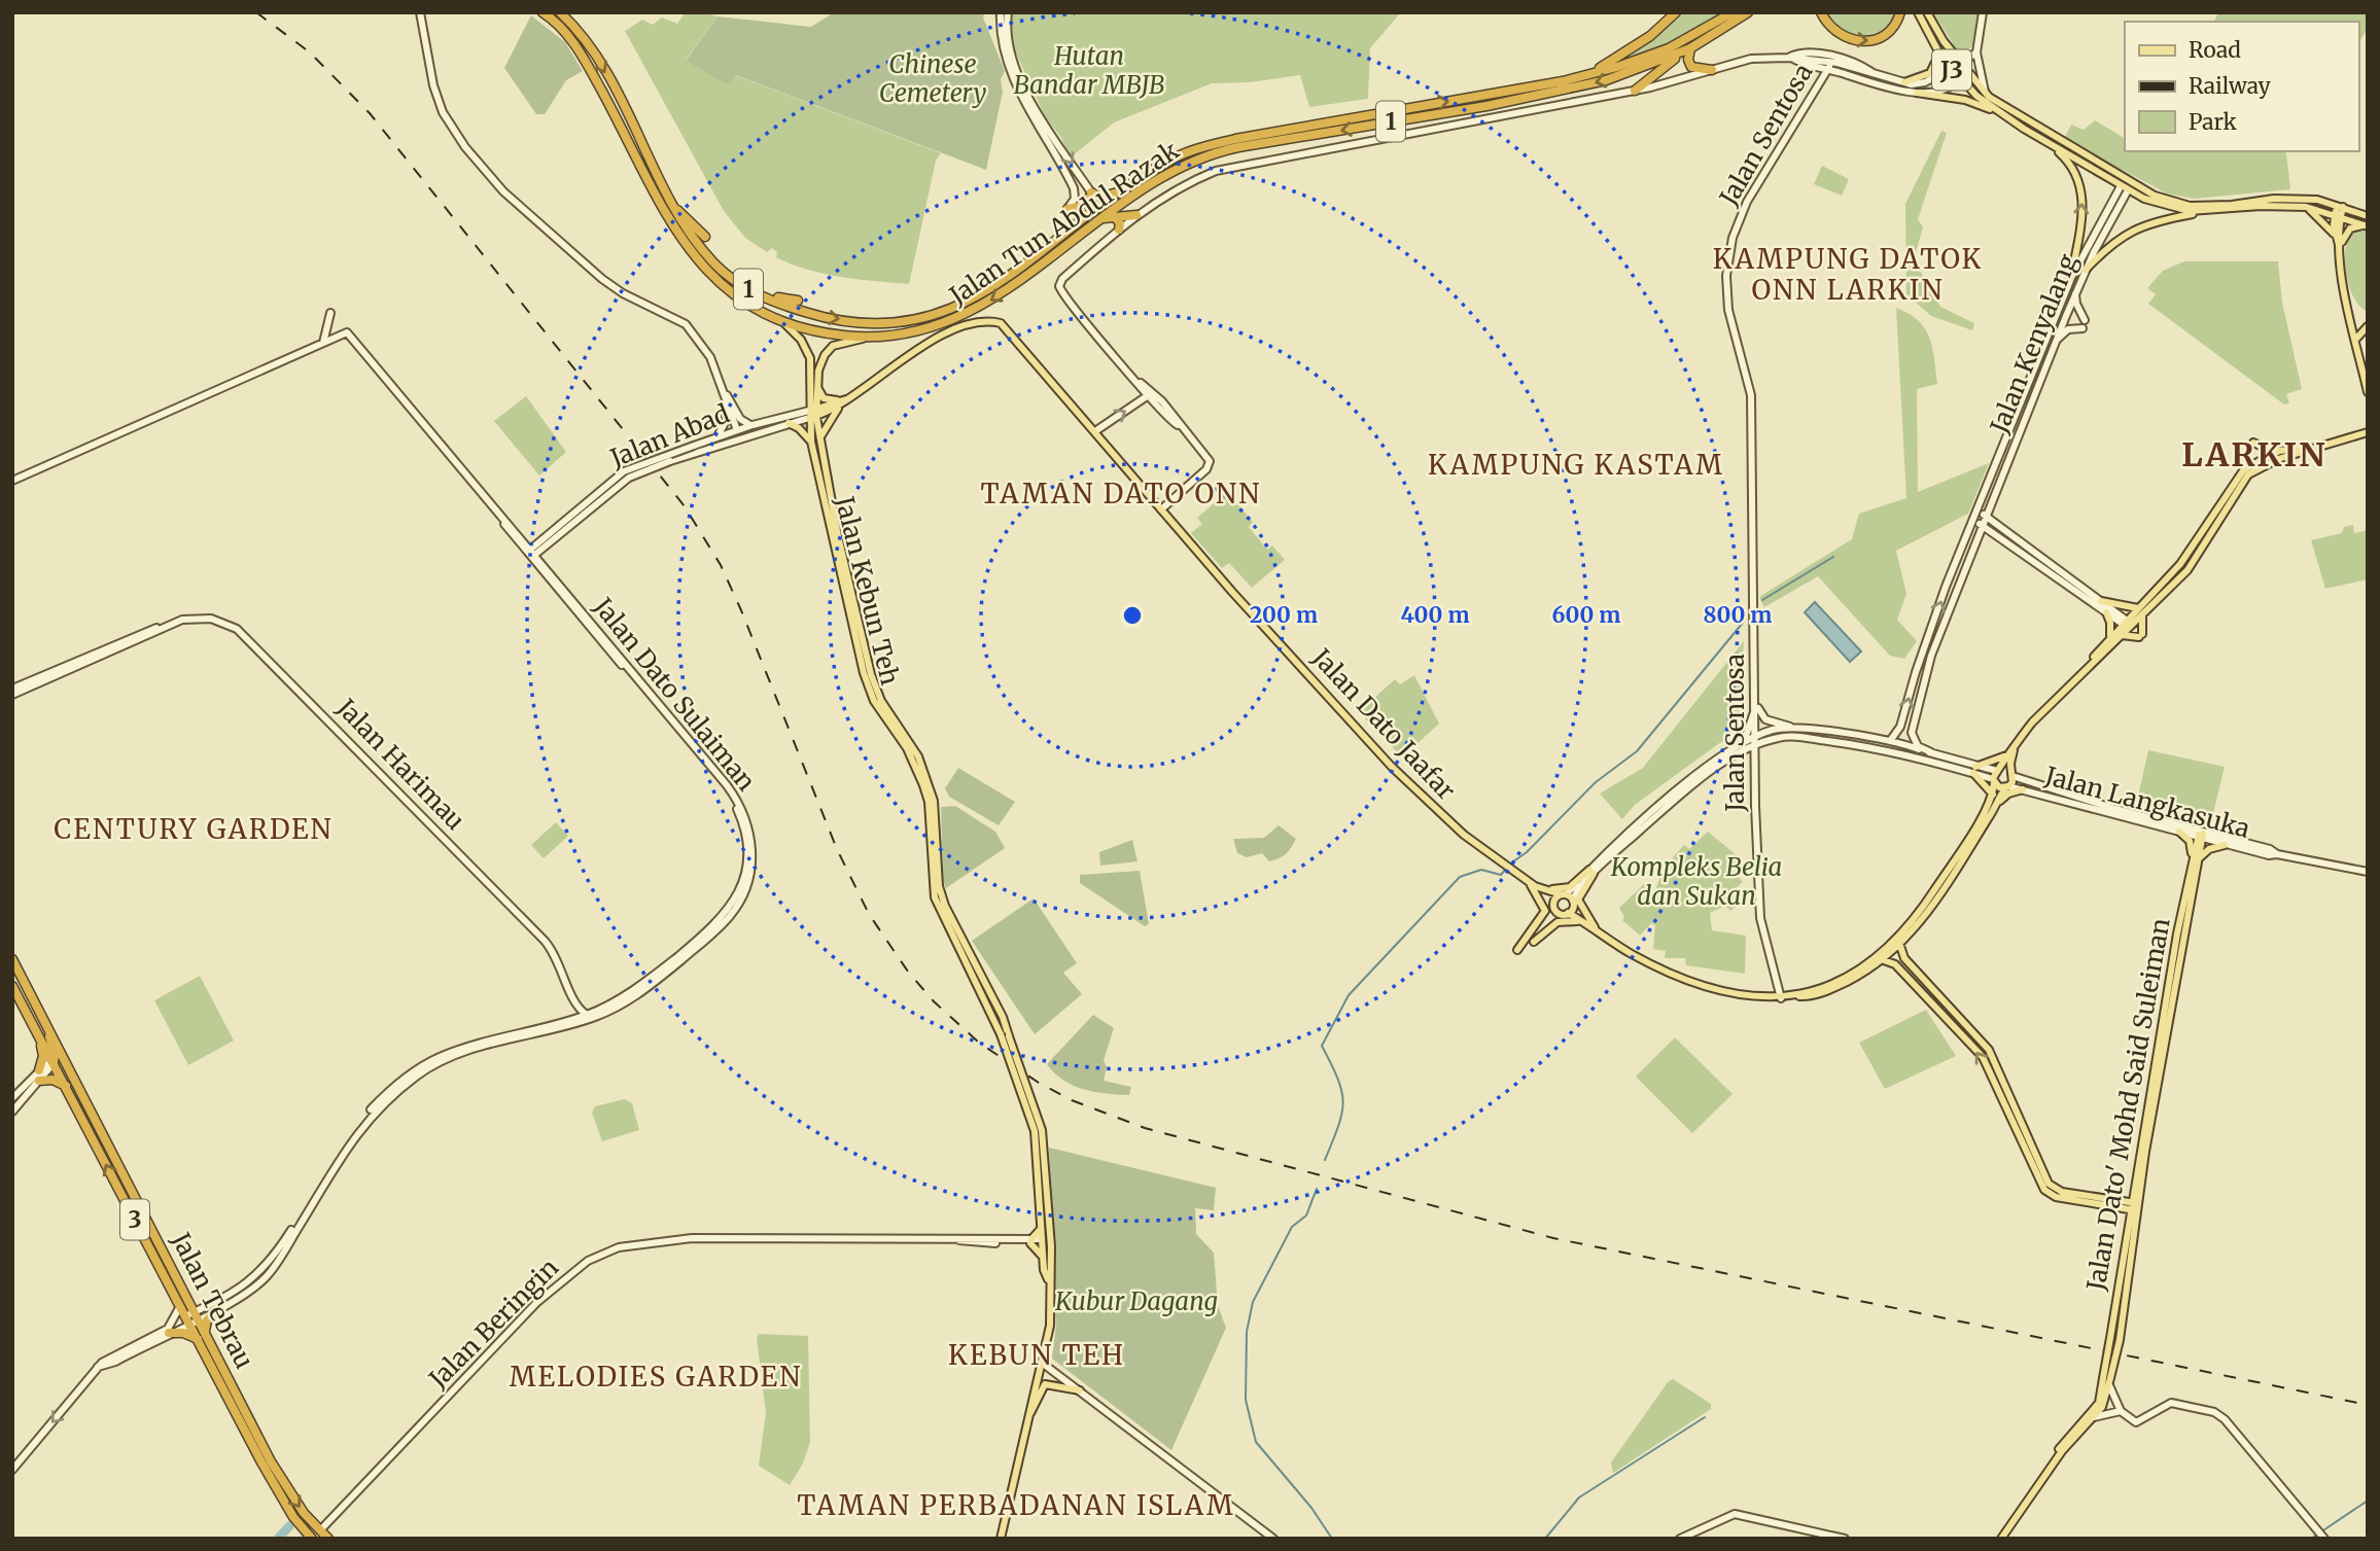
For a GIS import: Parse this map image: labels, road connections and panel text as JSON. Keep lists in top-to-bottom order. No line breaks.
{"streets":{"highway":["1","Jalan Tun Abdul Razak","3","Jalan Tebrau"],"main road":["J3","Jalan Kebun Teh","Jalan Dato Jaafar","Jalan Dato' Mohd Said Suleiman"],"street":["Jalan Sentosa","Jalan Kenyalang","Jalan Abad","Jalan Dato Sulaiman","Jalan Harimau","Jalan Langkasuka","Jalan Beringin"]},"crossings":[["J3","Jalan Kenyalang"],["Jalan Tun Abdul Razak","Jalan Kebun Teh"],["Jalan Abad","Jalan Kebun Teh"],["Jalan Abad","Jalan Dato Sulaiman"],["Jalan Abad","Jalan Dato Jaafar"],["Jalan Kebun Teh","Jalan Dato Jaafar"],["Jalan Kebun Teh","Jalan Beringin"],["Jalan Dato Sulaiman","Jalan Harimau"],["Jalan Dato Sulaiman","Jalan Tebrau"],["Jalan Langkasuka","Jalan Dato' Mohd Said Suleiman"],["Jalan Tebrau","Jalan Beringin"]],"districts":["KAMPUNG DATOK ONN LARKIN","LARKIN","KAMPUNG KASTAM","TAMAN DATO ONN","CENTURY GARDEN","KEBUN TEH","MELODIES GARDEN","TAMAN PERBADANAN ISLAM"],"parks":["Hutan Bandar MBJB","Chinese Cemetery","Kompleks Belia dan Sukan","Kubur Dagang"],"legend":["Road","Railway","Park"],"rings":["200 m","400 m","600 m","800 m"]}
